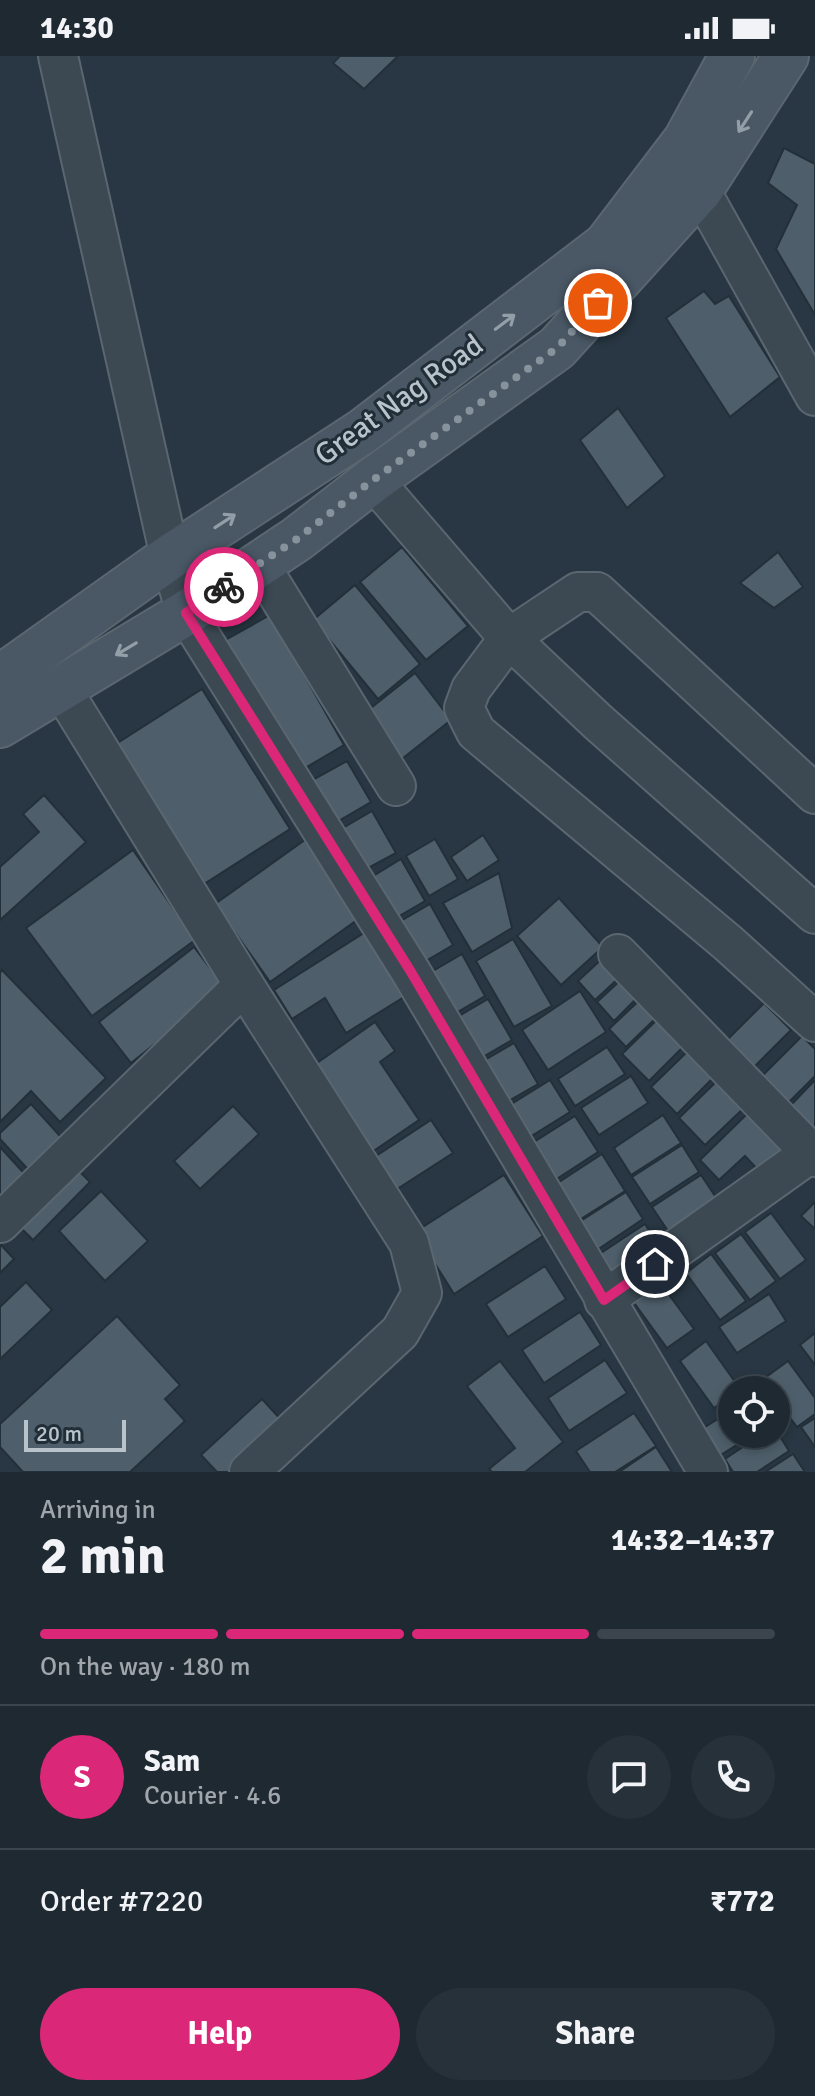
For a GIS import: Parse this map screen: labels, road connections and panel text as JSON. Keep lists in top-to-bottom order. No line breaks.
{"streets":{"main road":["Great Nag Road"]},"scale_bar":"20 m","page":{"status":"14:30","scale":"20 m","heading":["2 min","Arriving in","14:32–14:37"],"panel":["Sam","Courier · 4.6","Order #7220","₹772"],"bar":"On the way · 180 m","round":"S","buttons":["Help","Share"]}}
